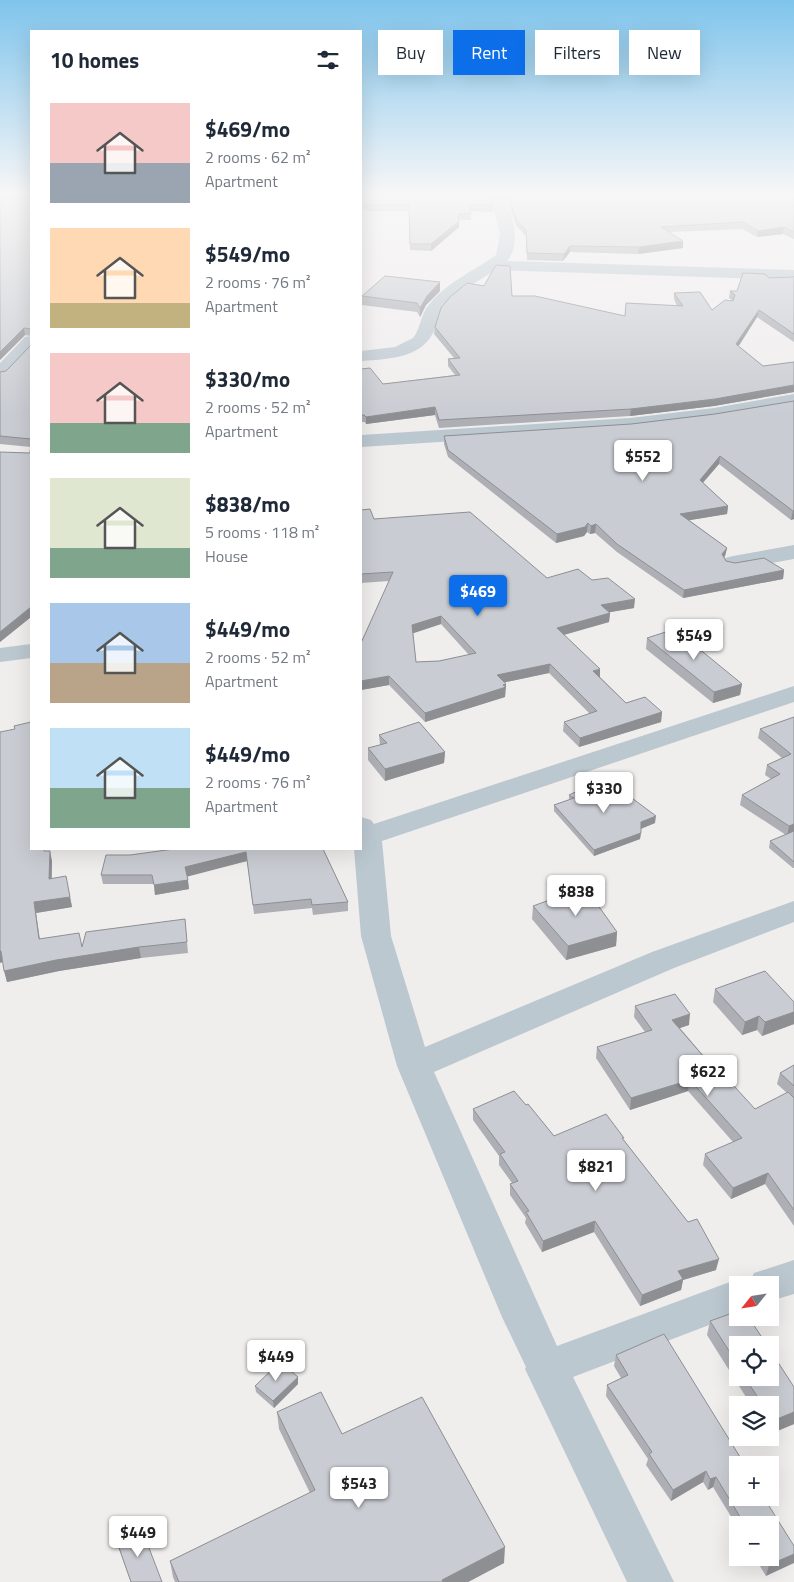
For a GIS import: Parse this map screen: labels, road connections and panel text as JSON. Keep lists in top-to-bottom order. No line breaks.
{"north":"bottom left","page":{"chip":["Buy","Rent","Filters","New"],"heading":"10 homes","list":[{"name":"$469/mo","note":"2 rooms · 62 m² · Apartment"},{"name":"$549/mo","note":"2 rooms · 76 m² · Apartment"},{"name":"$330/mo","note":"2 rooms · 52 m² · Apartment"},{"name":"$838/mo","note":"5 rooms · 118 m² · House"},{"name":"$449/mo","note":"2 rooms · 52 m² · Apartment"},{"name":"$449/mo","note":"2 rooms · 76 m² · Apartment"}],"price":["$552","$469","$549","$330","$838","$622","$821","$449","$543","$449"],"map_buttons":["+","−"]}}
